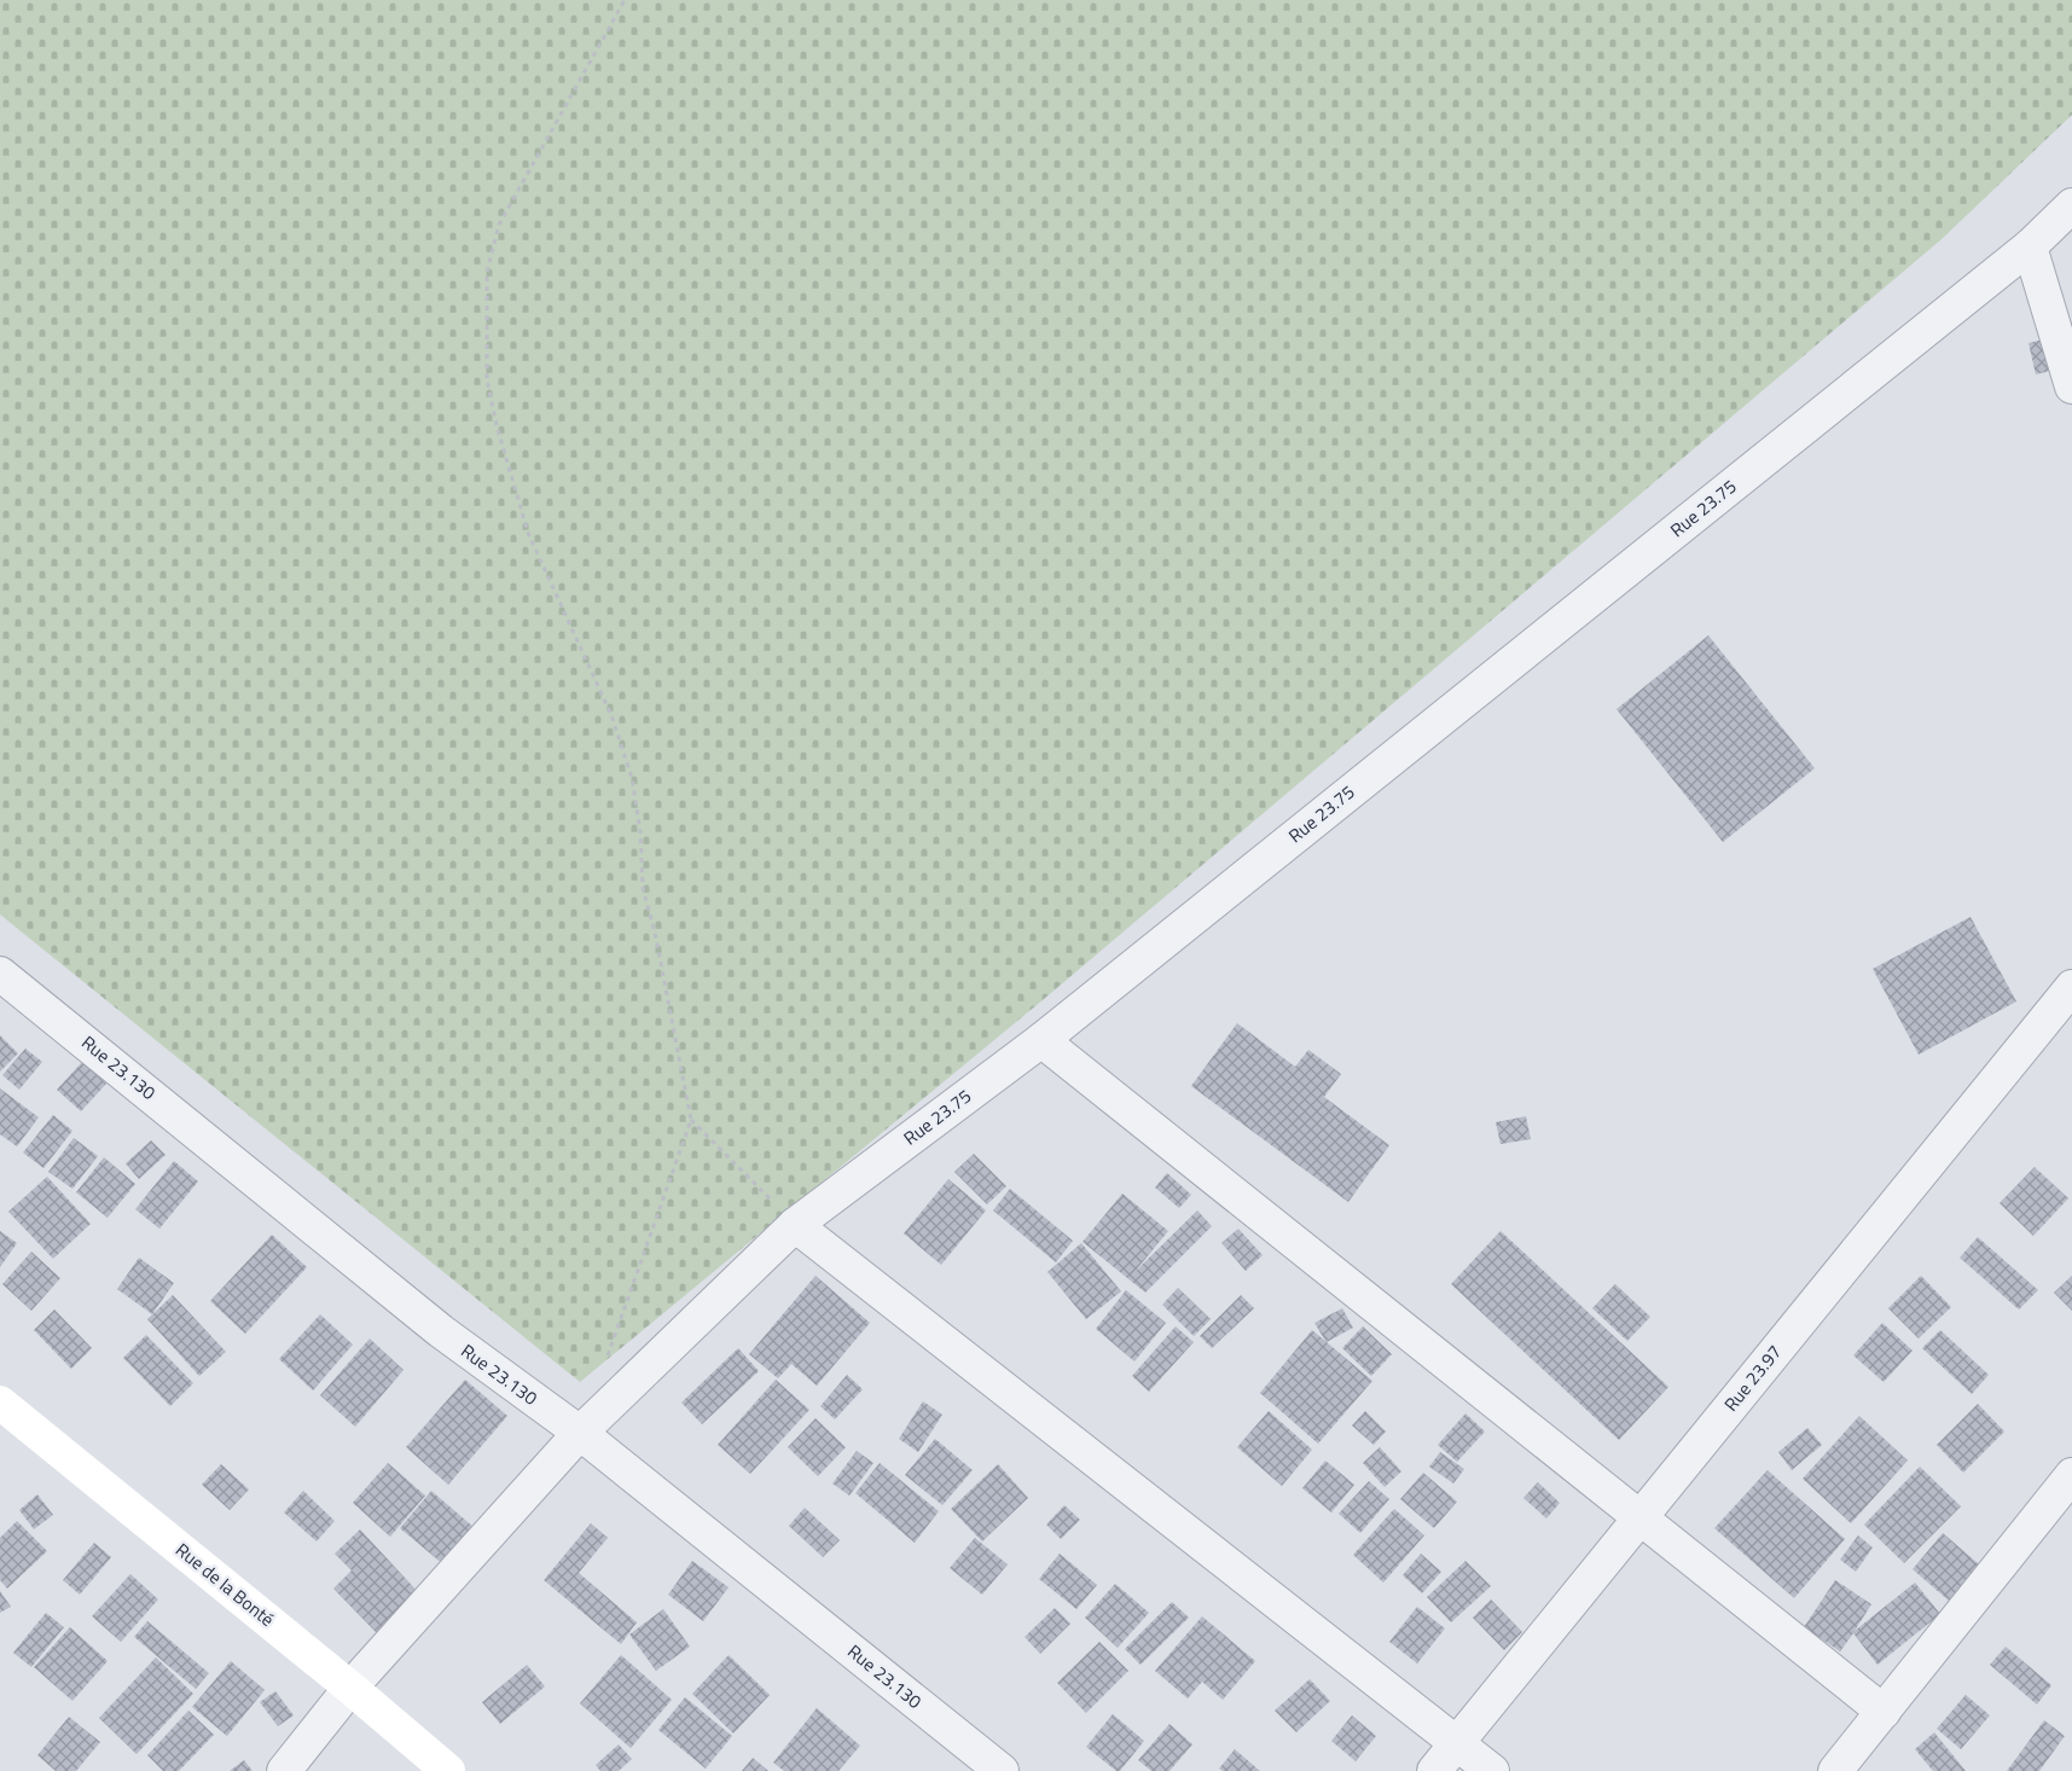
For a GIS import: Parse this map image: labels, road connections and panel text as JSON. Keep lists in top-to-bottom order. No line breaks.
{"streets":{"street":["Rue 23.75","Rue 23.130","Rue 23.97","Rue de la Bonté"]},"crossings":[["Rue 23.75","Rue 23.130"],["Rue 23.75","Rue de la Bonté"]]}
